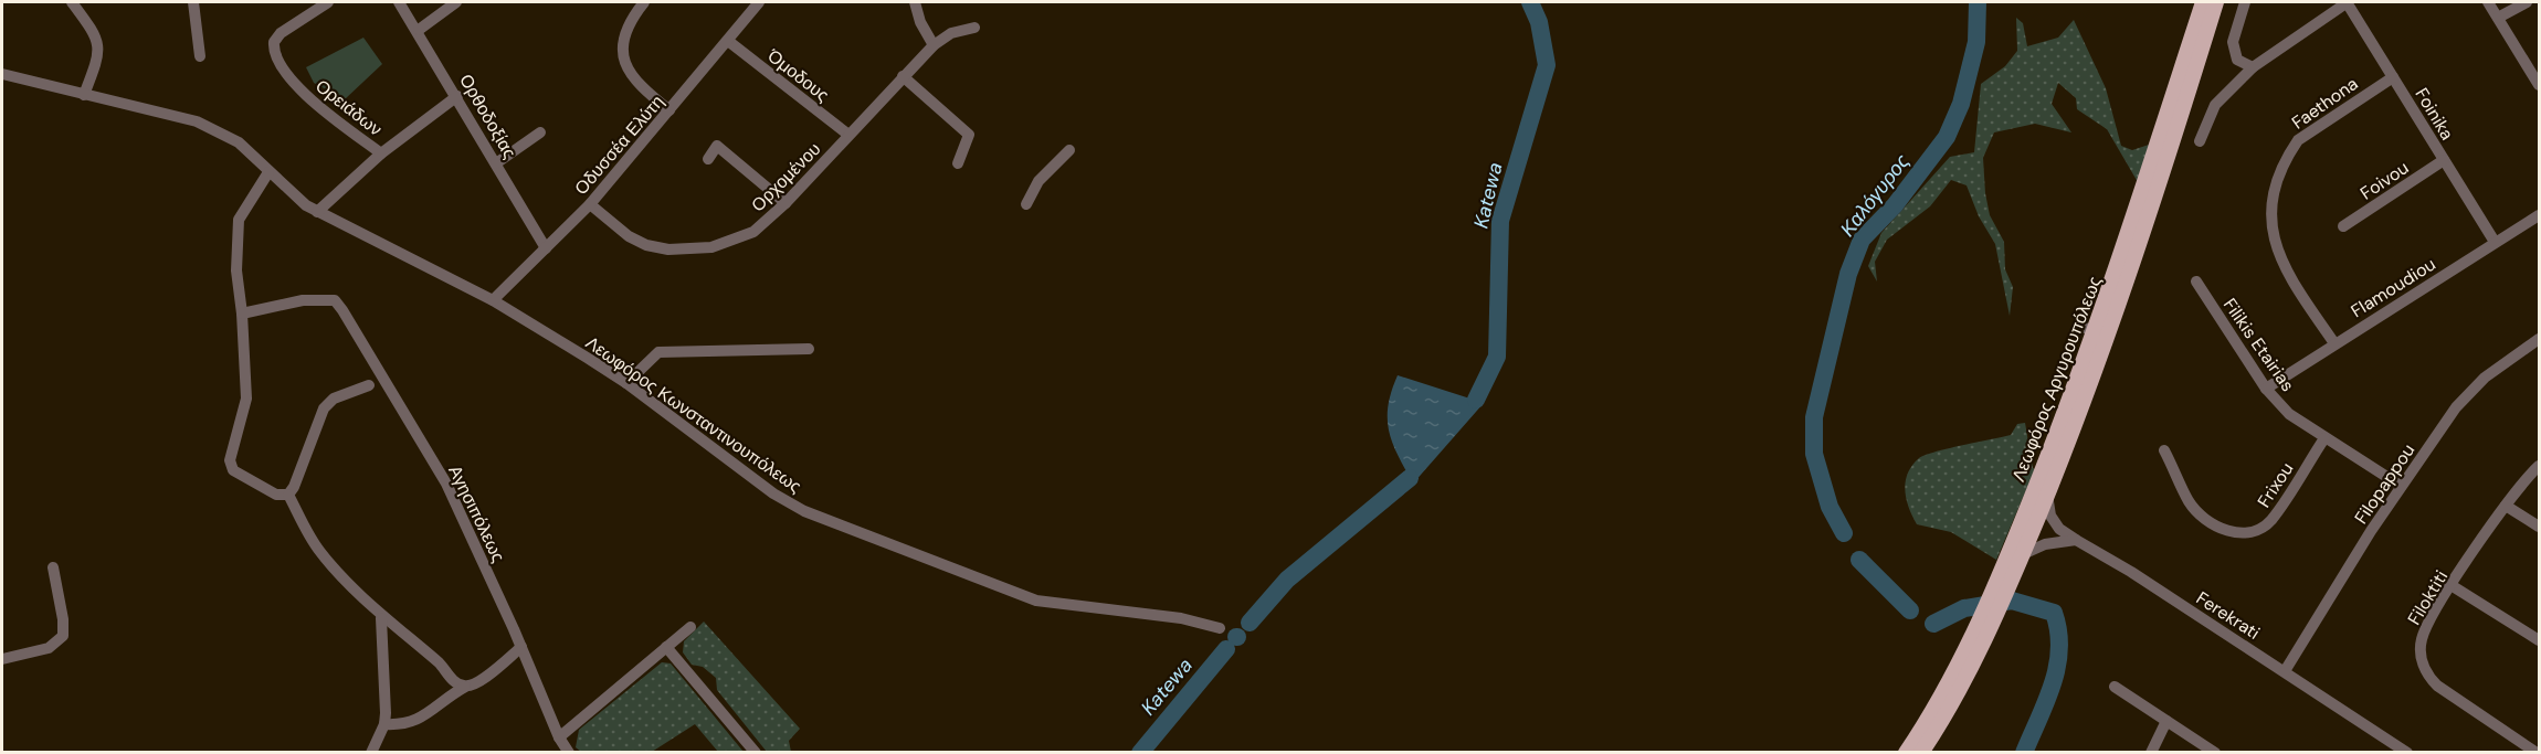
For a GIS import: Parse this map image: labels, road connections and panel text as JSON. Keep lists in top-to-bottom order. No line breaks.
{"streets":{"main road":["Λεωφόρος Αργυρουπόλεως"],"street":["Όμοδους","Faethona","Ορειάδων","Foinika","Ορθοδοξίας","Οδυσσέα Ελύτη","Ορχομένου","Foivou","Flamoudiou","Filikis Etairias","Λεωφόρος Κωνσταντινουπόλεως","Filopappou","Frixou","Αγησιπόλεως","Filoktiti","Ferekrati"]},"crossings":[["Όμοδους","Οδυσσέα Ελύτη"],["Όμοδους","Ορχομένου"],["Faethona","Foinika"],["Faethona","Flamoudiou"],["Foinika","Foivou"],["Foinika","Flamoudiou"],["Ορθοδοξίας","Οδυσσέα Ελύτη"],["Οδυσσέα Ελύτη","Ορχομένου"],["Οδυσσέα Ελύτη","Λεωφόρος Κωνσταντινουπόλεως"],["Flamoudiou","Filikis Etairias"],["Filikis Etairias","Filopappou"],["Filikis Etairias","Frixou"],["Λεωφόρος Αργυρουπόλεως","Ferekrati"],["Filopappou","Ferekrati"]],"water":["Katewa","Καλόγυρος"]}
